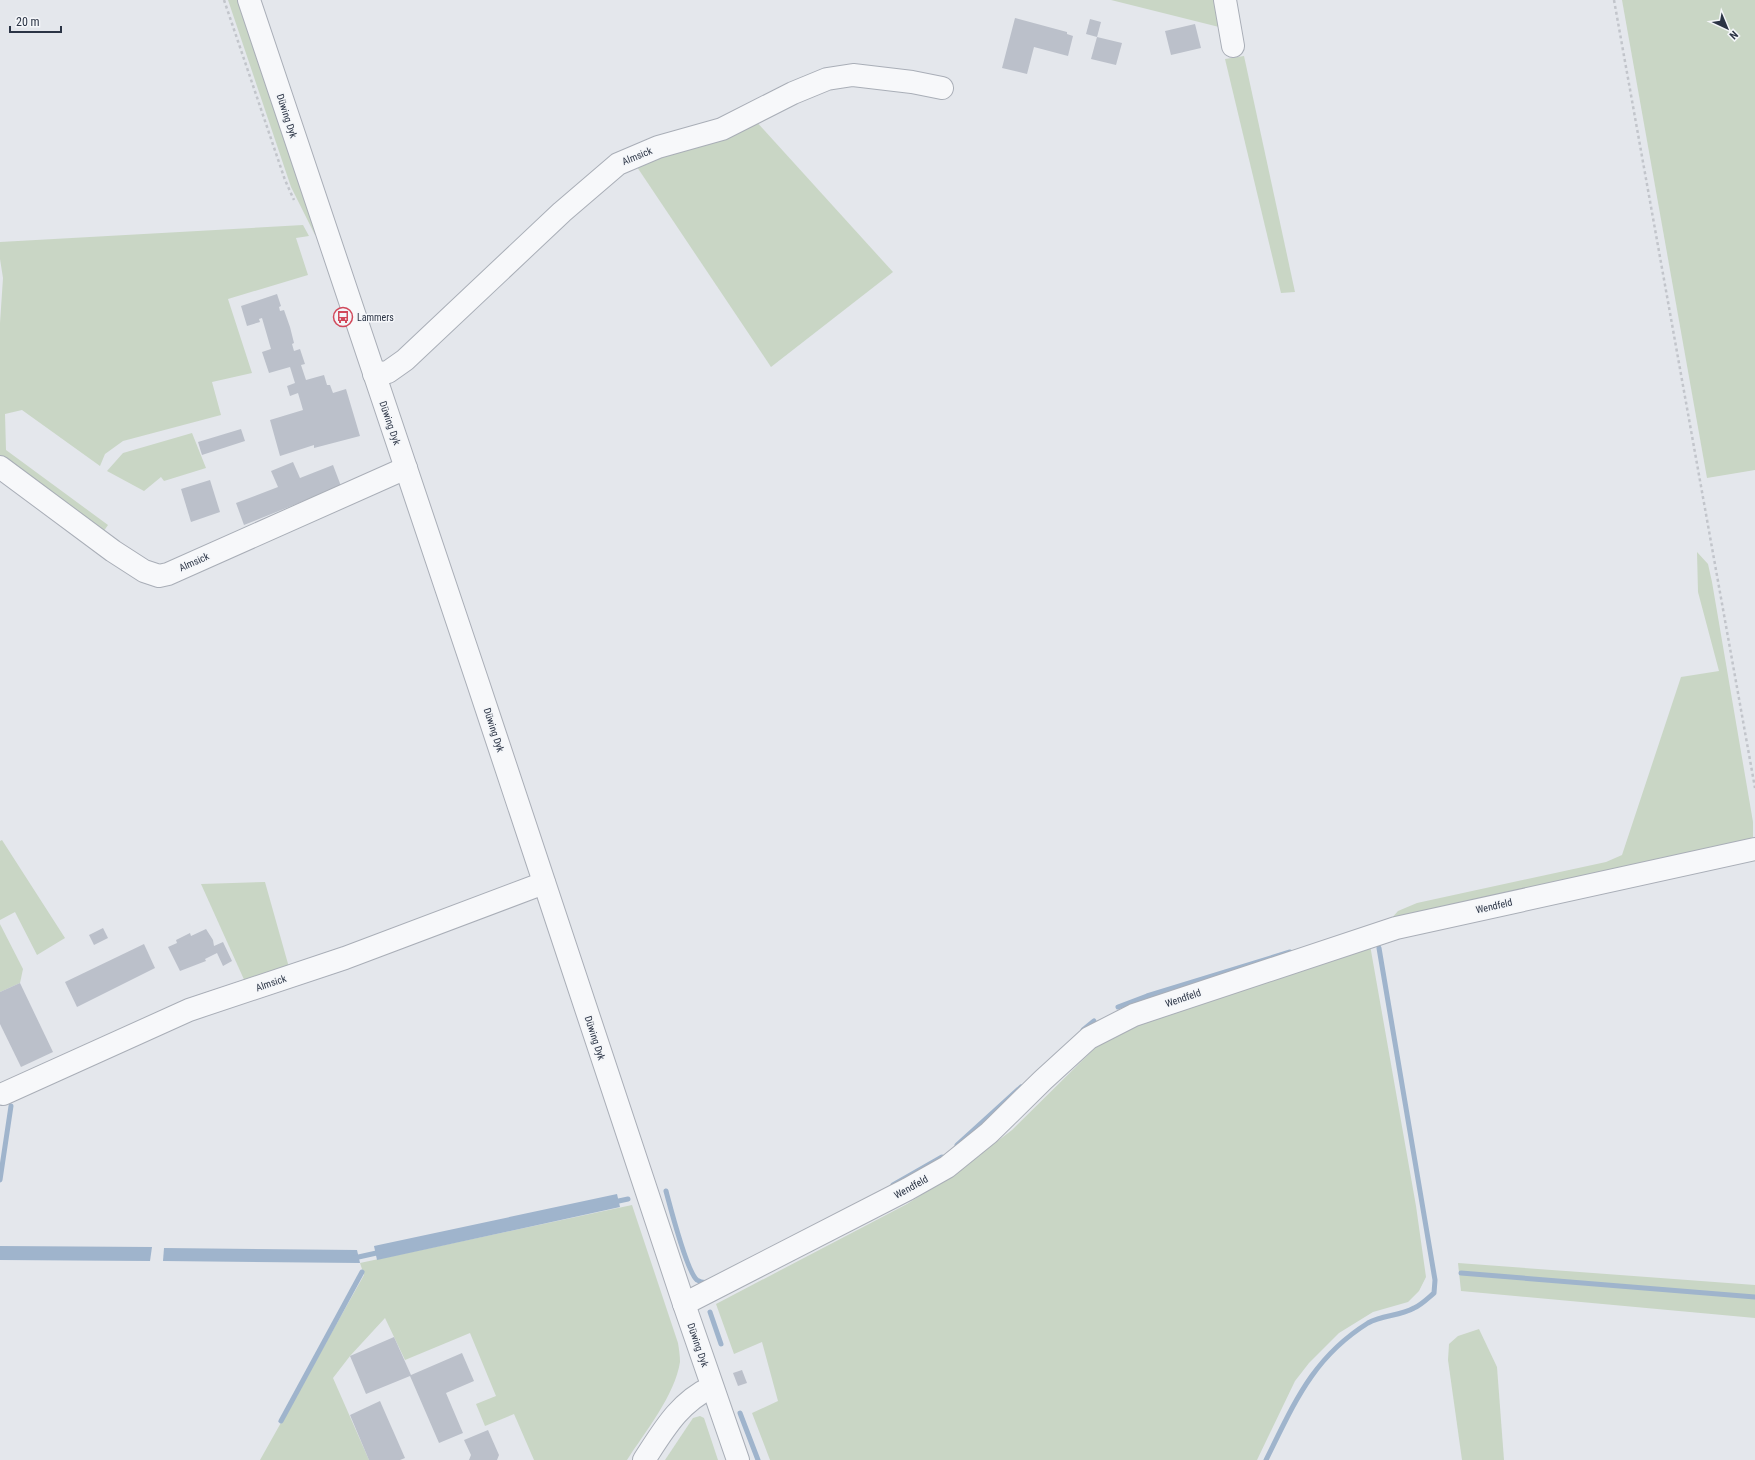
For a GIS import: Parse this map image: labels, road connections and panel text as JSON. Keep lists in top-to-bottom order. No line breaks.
{"streets":{"street":["Düwing Dyk","Almsick","Wendfeld"]},"crossings":[["Düwing Dyk","Almsick"],["Düwing Dyk","Wendfeld"]],"places":{"bus stop":["Lammers"]},"scale_bar":"20 m","north":"bottom right"}
